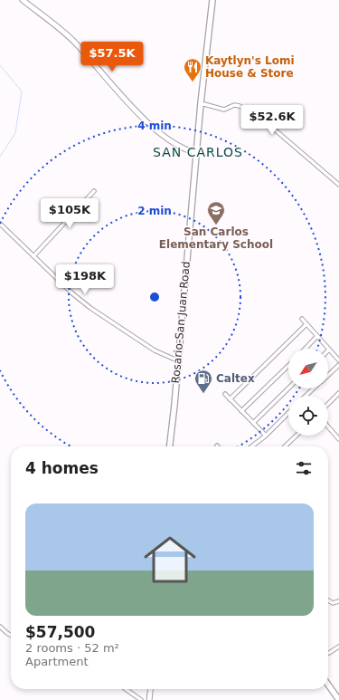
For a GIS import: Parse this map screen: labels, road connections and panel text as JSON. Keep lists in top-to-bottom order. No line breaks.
{"streets":{"main road":["Rosario-San Juan Road"]},"districts":["SAN CARLOS"],"places":{"restaurant":["Kaytlyn's Lomi House & Store"],"school or university":["San Carlos Elementary School"],"fuel station":["Caltex"]},"north":"bottom left","page":{"price":["$57.5K","$52.6K","$105K","$198K"],"heading":"4 homes","list":[{"name":"$57,500","note":"2 rooms · 52 m² · Apartment"}]},"rings":["4 min","2 min"]}
